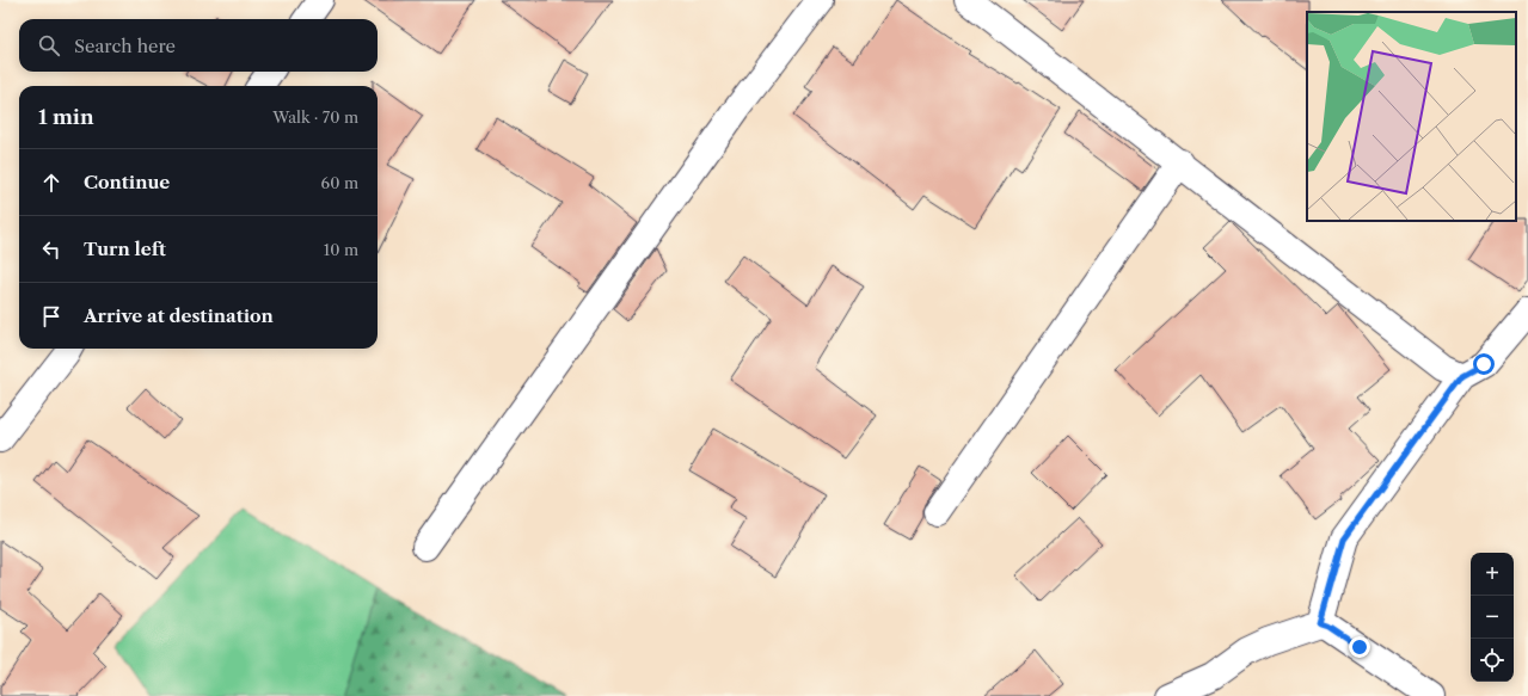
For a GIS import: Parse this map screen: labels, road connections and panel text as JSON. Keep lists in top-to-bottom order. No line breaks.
{"page":{"search":"Search here","heading":["1 min","Walk · 70 m"],"list":[["Continue","60 m"],["Turn left","10 m"],"Arrive at destination"],"map_buttons":["+","−"]}}
